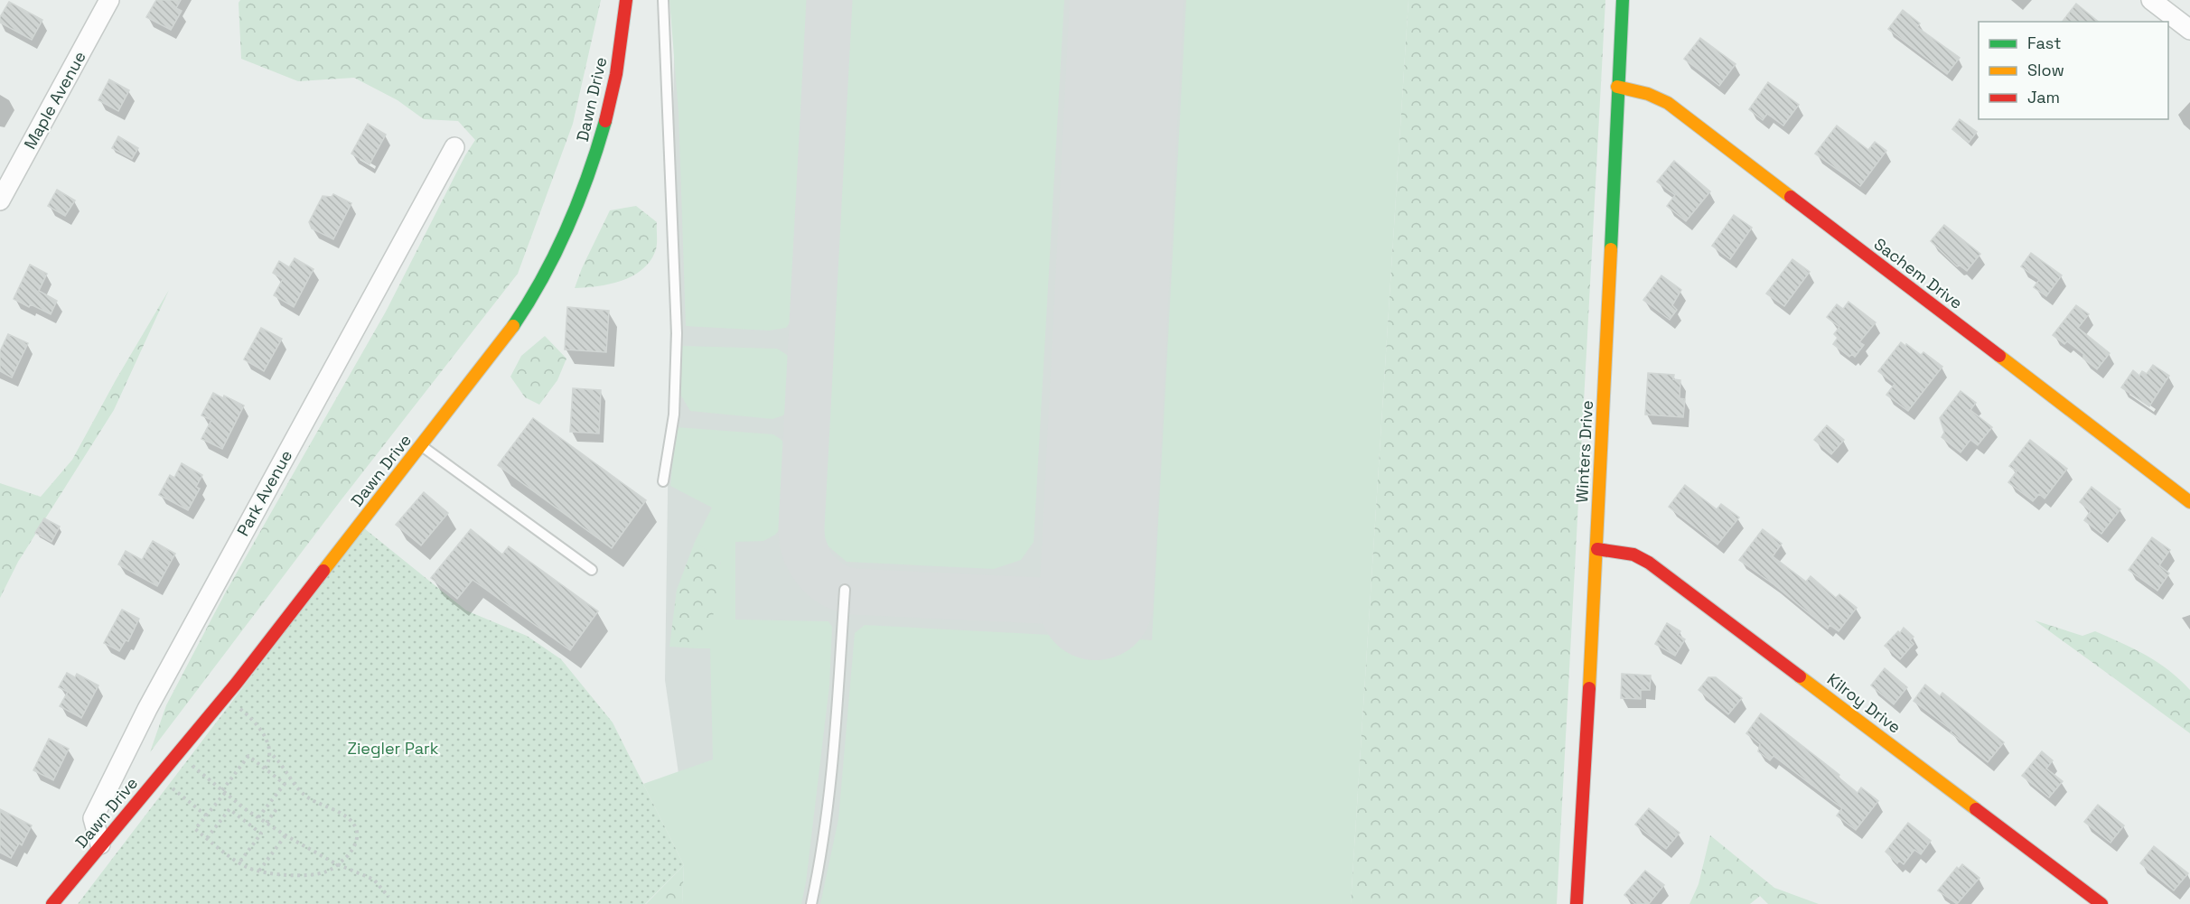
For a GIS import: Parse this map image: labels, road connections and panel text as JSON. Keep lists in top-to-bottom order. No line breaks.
{"streets":{"street":["Dawn Drive","Maple Avenue","Sachem Drive","Winters Drive","Park Avenue","Kilroy Drive"]},"crossings":[["Dawn Drive","Park Avenue"],["Sachem Drive","Winters Drive"],["Winters Drive","Kilroy Drive"]],"parks":["Ziegler Park"],"legend":["Fast","Slow","Jam"]}
